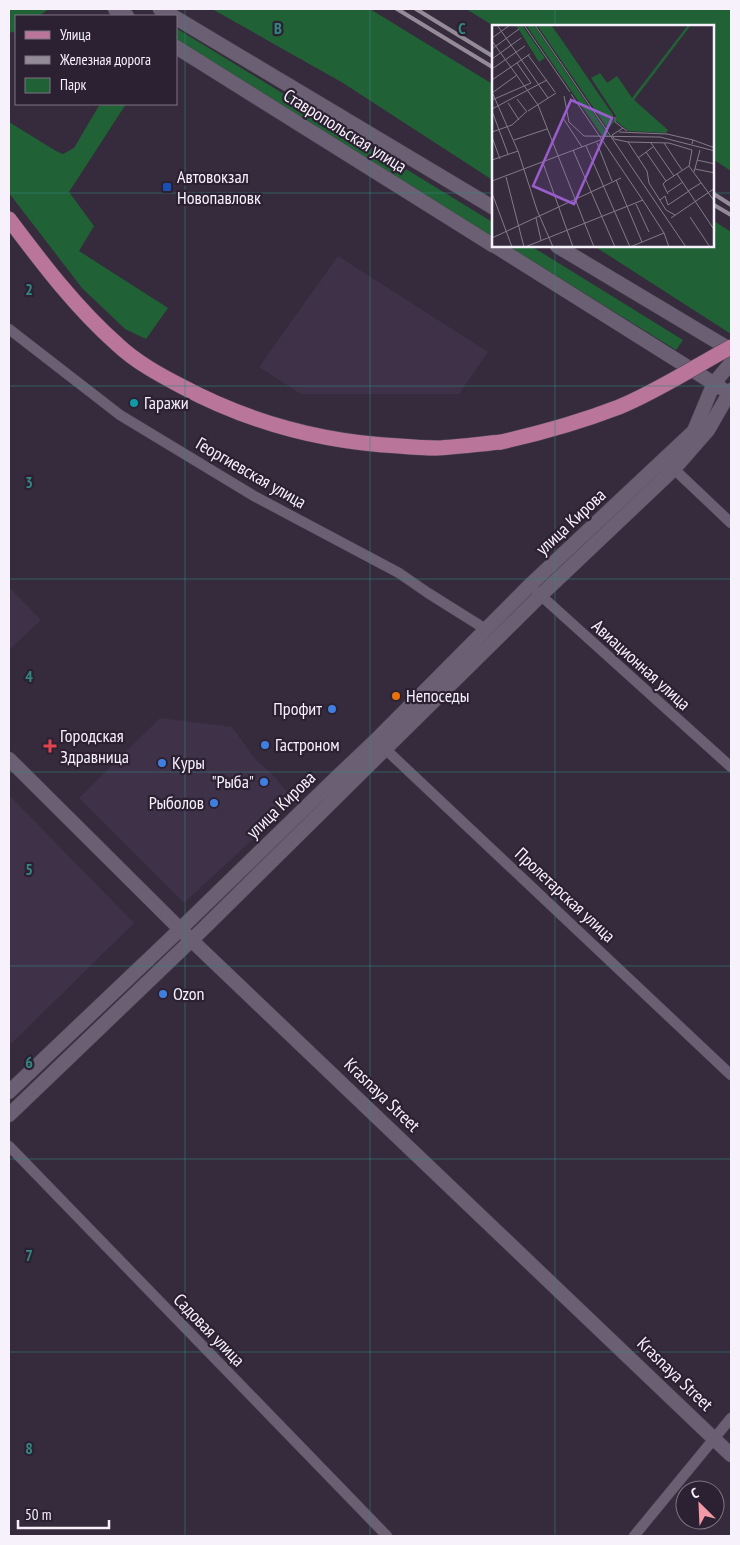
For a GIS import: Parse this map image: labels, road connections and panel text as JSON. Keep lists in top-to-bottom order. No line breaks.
{"streets":{"street":["Ставропольская улица","Георгиевская улица","улица Кирова","Авиационная улица","Пролетарская улица","Krasnaya Street","Садовая улица"]},"crossings":[["Ставропольская улица","улица Кирова"],["Георгиевская улица","улица Кирова"],["улица Кирова","Авиационная улица"],["улица Кирова","Пролетарская улица"],["улица Кирова","Krasnaya Street"]],"places":{"transit":["Автовокзал Новопавловк"],"other":["Гаражи","Непоседы","Профит","Гастроном","Куры","\"Рыба\"","Рыболов","Ozon"],"health":["Городская Здравница"]},"legend":["Улица","Железная дорога","Парк"],"scale_bar":"50 m","north":"top left","grid":{"columns":["B","C"],"rows":["2","3","4","5","6","7","8"]}}
